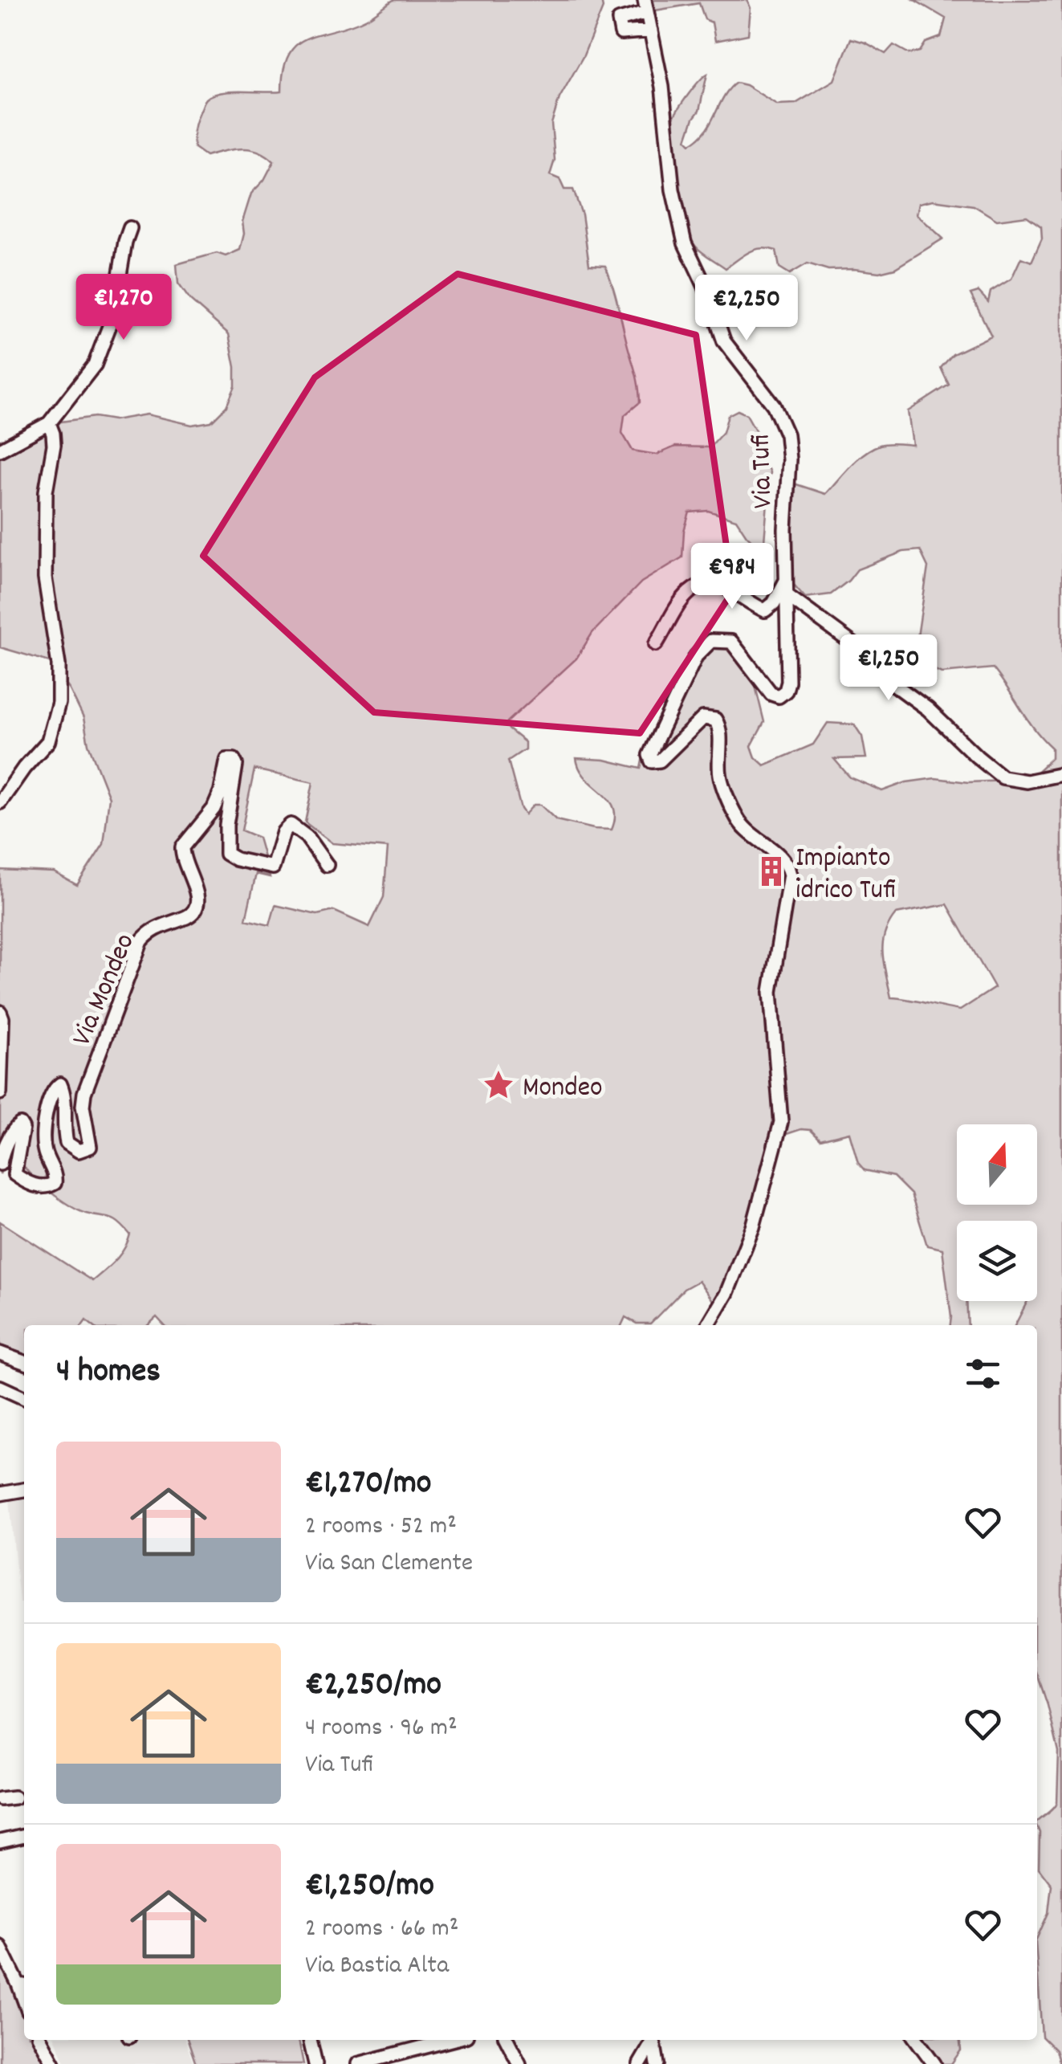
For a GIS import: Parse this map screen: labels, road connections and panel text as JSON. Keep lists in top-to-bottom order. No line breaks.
{"streets":{"street":["Via Tufi","Via Mondeo"]},"places":{"building":["Impianto idrico Tufi"],"place":["Mondeo"]},"north":"top","page":{"price":["€1,270","€2,250","€984","€1,250"],"heading":"4 homes","list":[{"name":"€1,270/mo","note":"2 rooms · 52 m² · Via San Clemente"},{"name":"€2,250/mo","note":"4 rooms · 96 m² · Via Tufi"},{"name":"€1,250/mo","note":"2 rooms · 66 m² · Via Bastia Alta"}]}}
